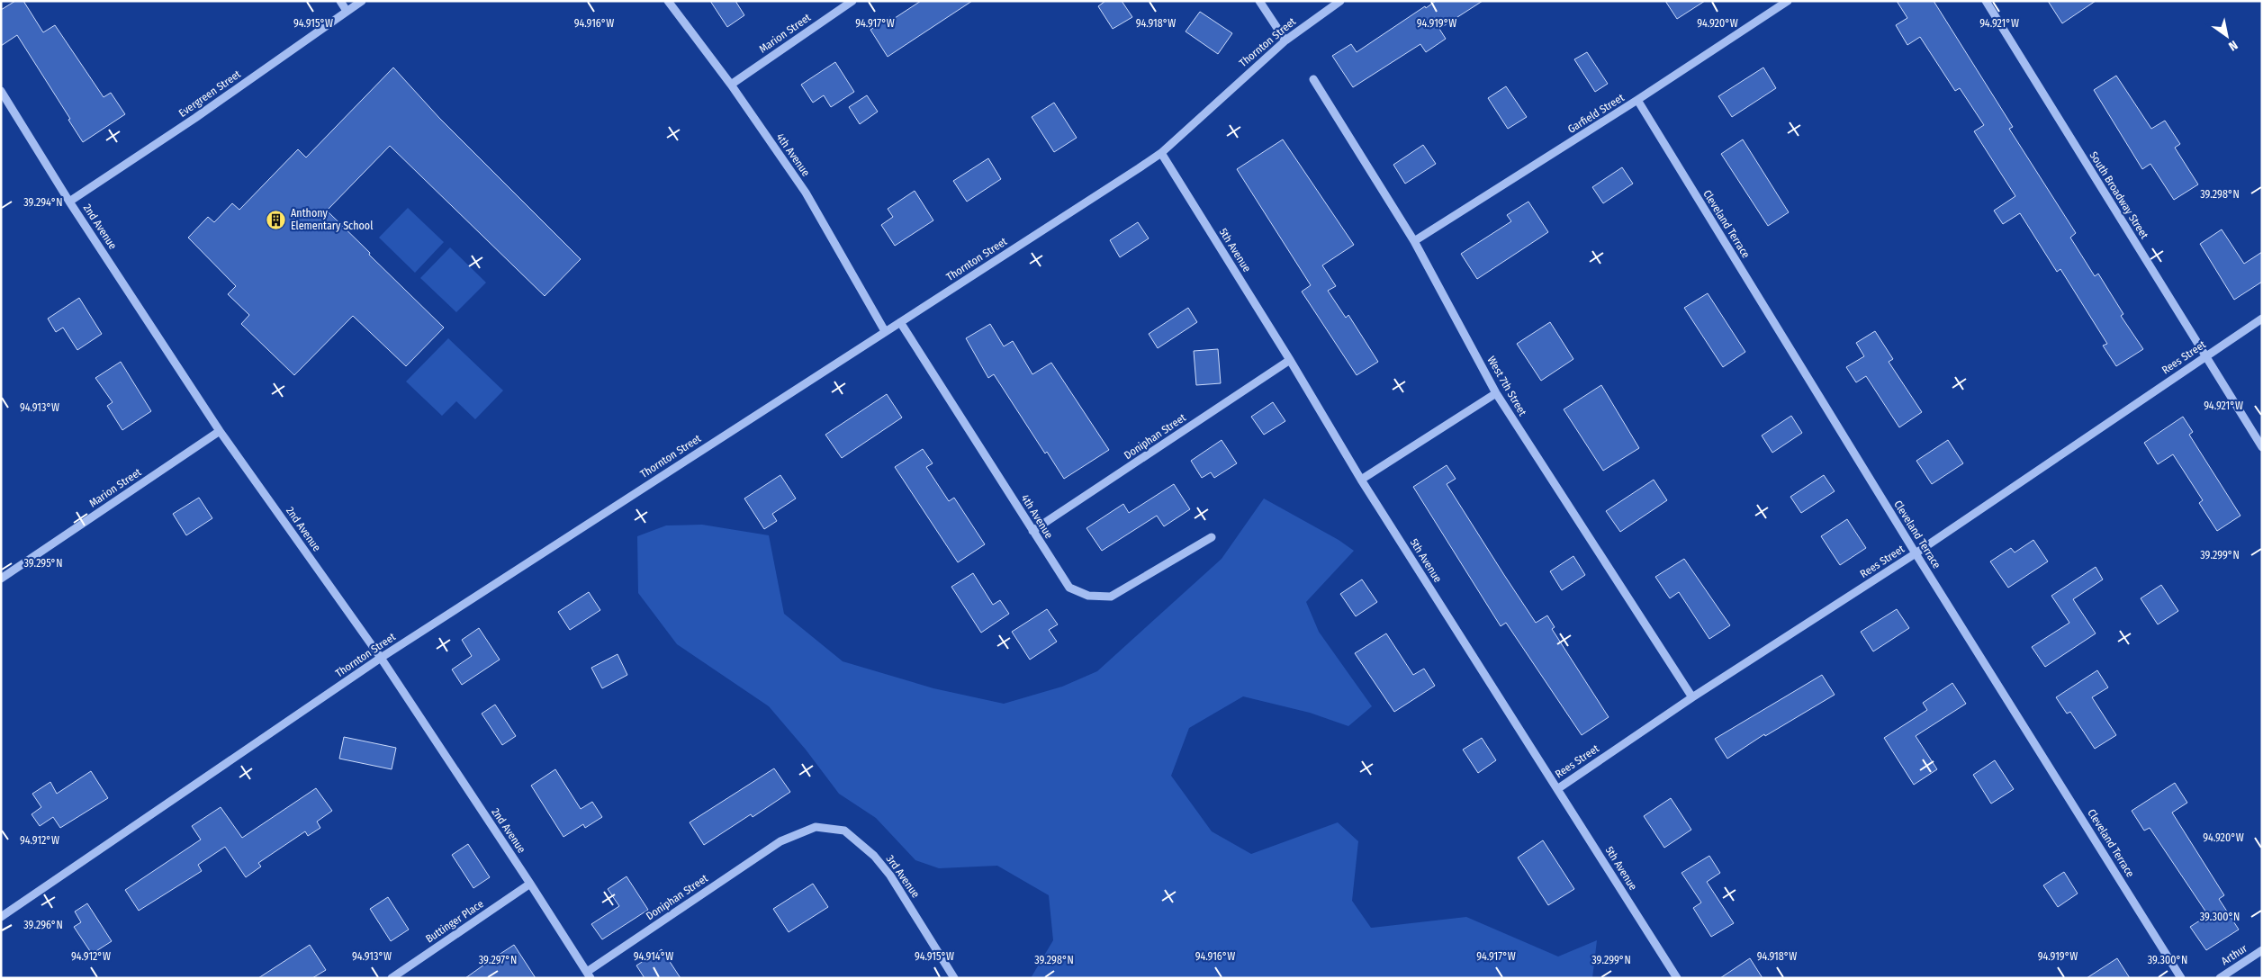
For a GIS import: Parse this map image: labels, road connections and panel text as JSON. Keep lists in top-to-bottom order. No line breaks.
{"streets":{"street":["Marion Street","Thornton Street","Evergreen Street","Garfield Street","4th Avenue","South Broadway Street","Cleveland Terrace","2nd Avenue","5th Avenue","Rees Street","West 7th Street","Doniphan Street","3rd Avenue","Buttinger Place","Arthur"]},"crossings":[["Marion Street","4th Avenue"],["Marion Street","2nd Avenue"],["Thornton Street","4th Avenue"],["Thornton Street","2nd Avenue"],["Thornton Street","5th Avenue"],["Evergreen Street","2nd Avenue"],["Garfield Street","Cleveland Terrace"],["Garfield Street","West 7th Street"],["4th Avenue","Doniphan Street"],["South Broadway Street","Rees Street"],["Cleveland Terrace","Rees Street"],["2nd Avenue","Doniphan Street"],["2nd Avenue","Buttinger Place"],["5th Avenue","Rees Street"],["5th Avenue","Doniphan Street"],["Rees Street","West 7th Street"],["Doniphan Street","3rd Avenue"]],"places":{"building":["Anthony Elementary School"]},"north":"bottom right","coordinates":["94.915°W","94.916°W","94.917°W","94.918°W","94.919°W","94.920°W","94.921°W","39.298°N","39.294°N","94.913°W","39.299°N","39.295°N","94.912°W","39.300°N","39.296°N","94.914°W","39.297°N"]}
